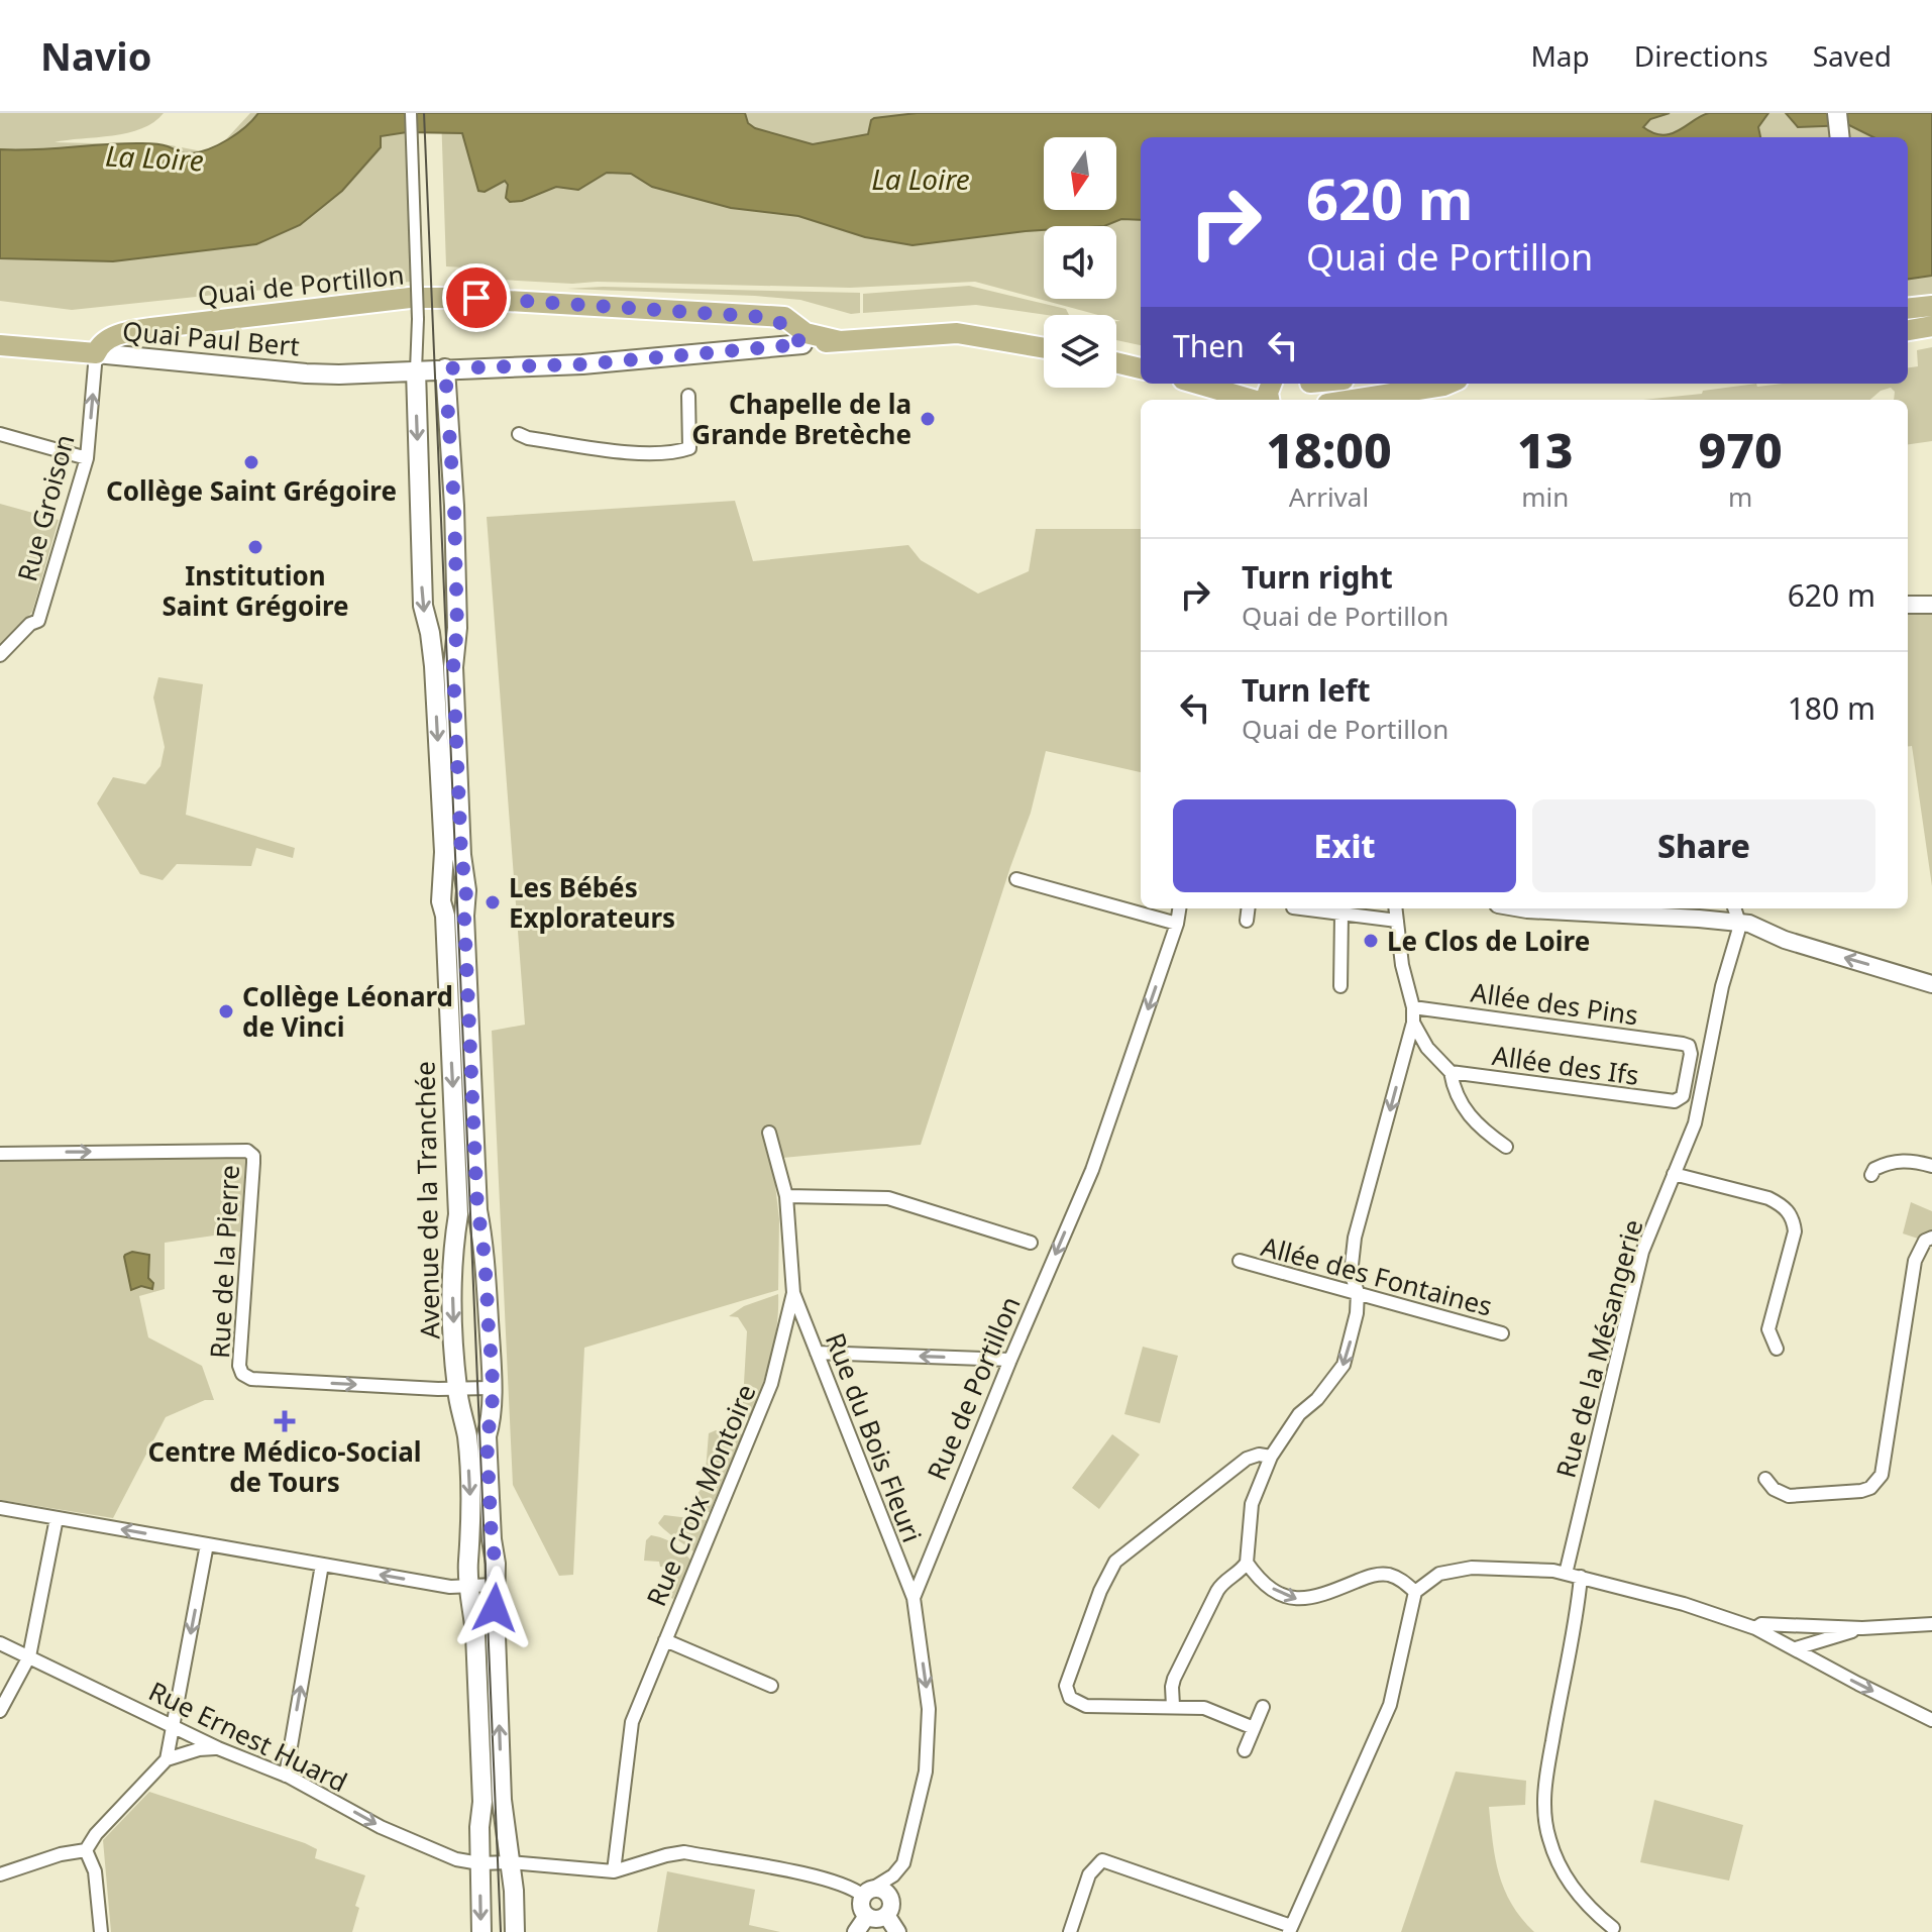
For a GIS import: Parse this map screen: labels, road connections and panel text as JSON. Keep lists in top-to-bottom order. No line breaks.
{"streets":{"main road":["Quai de Portillon","Quai Paul Bert","Avenue de la Tranchée"],"street":["Rue Groison","Allée des Pins","Allée des Ifs","Rue de la Pierre","Allée des Fontaines","Rue de la Mésangerie","Rue de Portillon","Rue du Bois Fleuri","Rue Croix Montoire","Rue Ernest Huard"]},"crossings":[["Quai de Portillon","Quai Paul Bert"],["Quai de Portillon","Rue Groison"],["Quai de Portillon","Avenue de la Tranchée"],["Quai Paul Bert","Rue Groison"],["Quai Paul Bert","Avenue de la Tranchée"],["Allée des Pins","Allée des Ifs"],["Avenue de la Tranchée","Rue de la Pierre"],["Avenue de la Tranchée","Rue Ernest Huard"],["Rue de Portillon","Rue du Bois Fleuri"],["Rue du Bois Fleuri","Rue Croix Montoire"],["Rue Croix Montoire","Rue Ernest Huard"]],"one_way":["Rue de Portillon"],"water":["La Loire"],"places":{"other":["Chapelle de la Grande Bretèche","Collège Saint Grégoire","Institution Saint Grégoire","Les Bébés Explorateurs","Le Clos de Loire","Collège Léonard de Vinci"],"health":["Centre Médico-Social de Tours"]},"north":"bottom","page":{"header":"Navio","nav":["Map","Directions","Saved"],"turn":["620 m","Quai de Portillon"],"then":"Then","eta":["18:00","Arrival","13","min","970","m"],"list":[{"name":"Turn right","note":"Quai de Portillon","value":"620 m"},{"name":"Turn left","note":"Quai de Portillon","value":"180 m"}],"buttons":["Exit","Share"]}}
